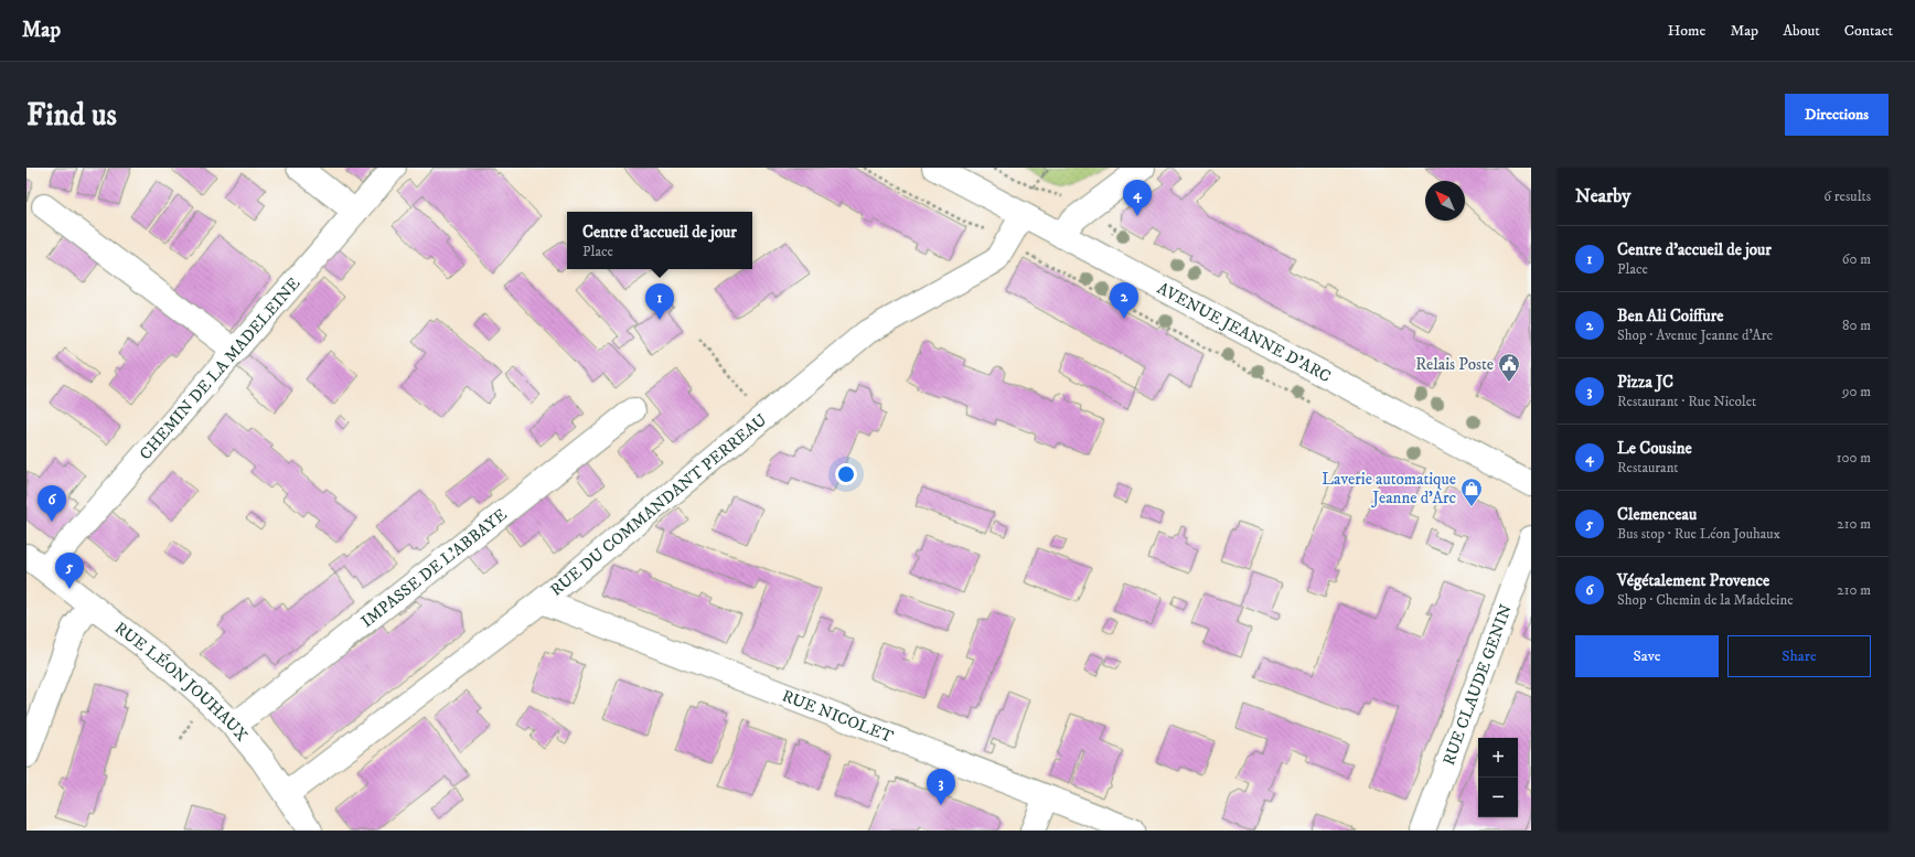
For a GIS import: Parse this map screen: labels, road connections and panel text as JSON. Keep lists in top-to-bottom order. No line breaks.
{"streets":{"street":["AVENUE JEANNE D'ARC","CHEMIN DE LA MADELEINE","RUE DU COMMANDANT PERREAU","IMPASSE DE L'ABBAYE","RUE LÉON JOUHAUX","RUE CLAUDE GENIN","RUE NICOLET"]},"crossings":[["AVENUE JEANNE D'ARC","RUE DU COMMANDANT PERREAU"],["CHEMIN DE LA MADELEINE","RUE LÉON JOUHAUX"],["RUE DU COMMANDANT PERREAU","RUE LÉON JOUHAUX"],["RUE DU COMMANDANT PERREAU","RUE NICOLET"],["IMPASSE DE L'ABBAYE","RUE LÉON JOUHAUX"]],"places":{"public building":["Relais Poste"],"shop":["Laverie automatique Jeanne d'Arc"]},"north":"top left","page":{"header":"Map","nav":["Home","Map","About","Contact"],"buttons":["Directions",["Save","Share"]],"title":"Find us","heading":["Nearby","6 results"],"pins":["4","2","1","6","5","3"],"popup":["Centre d'accueil de jour","Place"],"list":[{"mark":"1","name":"Centre d'accueil de jour","note":"Place","value":"60 m"},{"mark":"2","name":"Ben Ali Coiffure","note":"Shop · Avenue Jeanne d'Arc","value":"80 m"},{"mark":"3","name":"Pizza JC","note":"Restaurant · Rue Nicolet","value":"90 m"},{"mark":"4","name":"Le Cousine","note":"Restaurant","value":"100 m"},{"mark":"5","name":"Clemenceau","note":"Bus stop · Rue Léon Jouhaux","value":"210 m"},{"mark":"6","name":"Végétalement Provence","note":"Shop · Chemin de la Madeleine","value":"210 m"}],"map_buttons":["+","−"]}}
